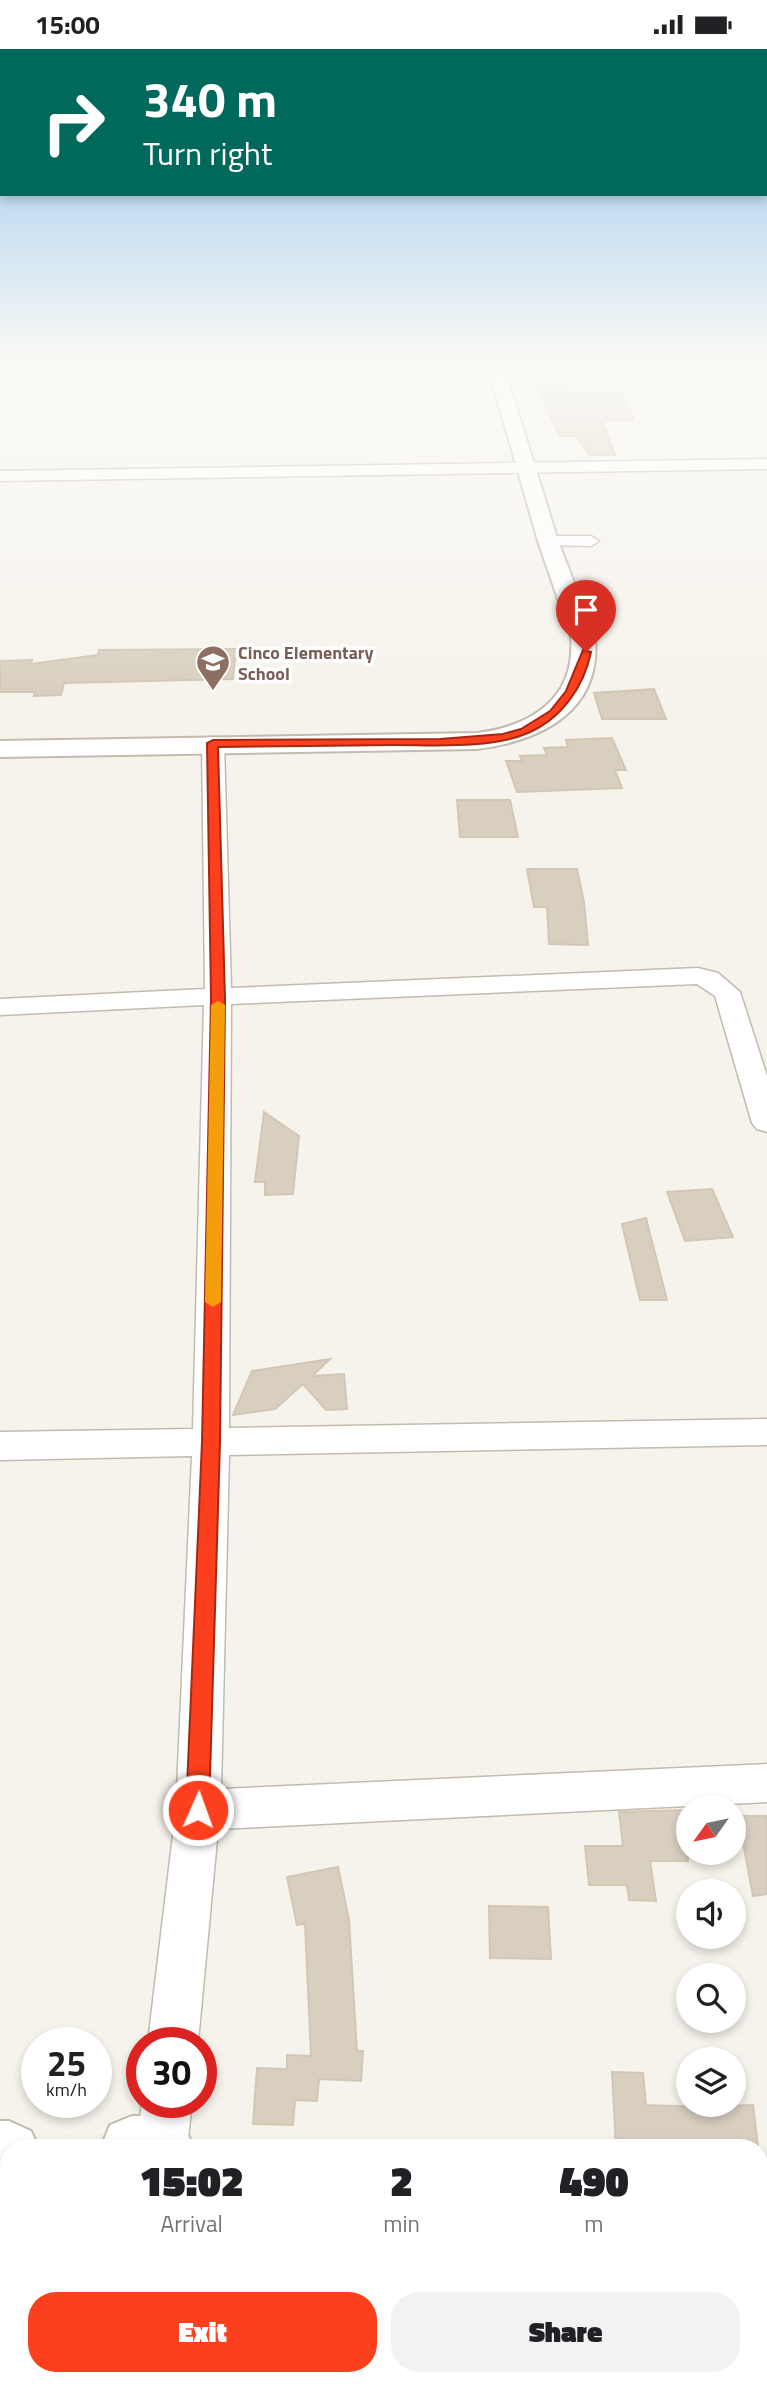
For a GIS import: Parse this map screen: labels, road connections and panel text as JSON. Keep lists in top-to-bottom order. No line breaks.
{"places":{"school or university":["Cinco Elementary School"]},"north":"bottom left","page":{"status":"15:00","turn":["340 m","Turn right"],"speed":"25 km/h","limit":"30","eta":["15:02","Arrival","2","min","490","m"],"buttons":["Exit","Share"]}}
